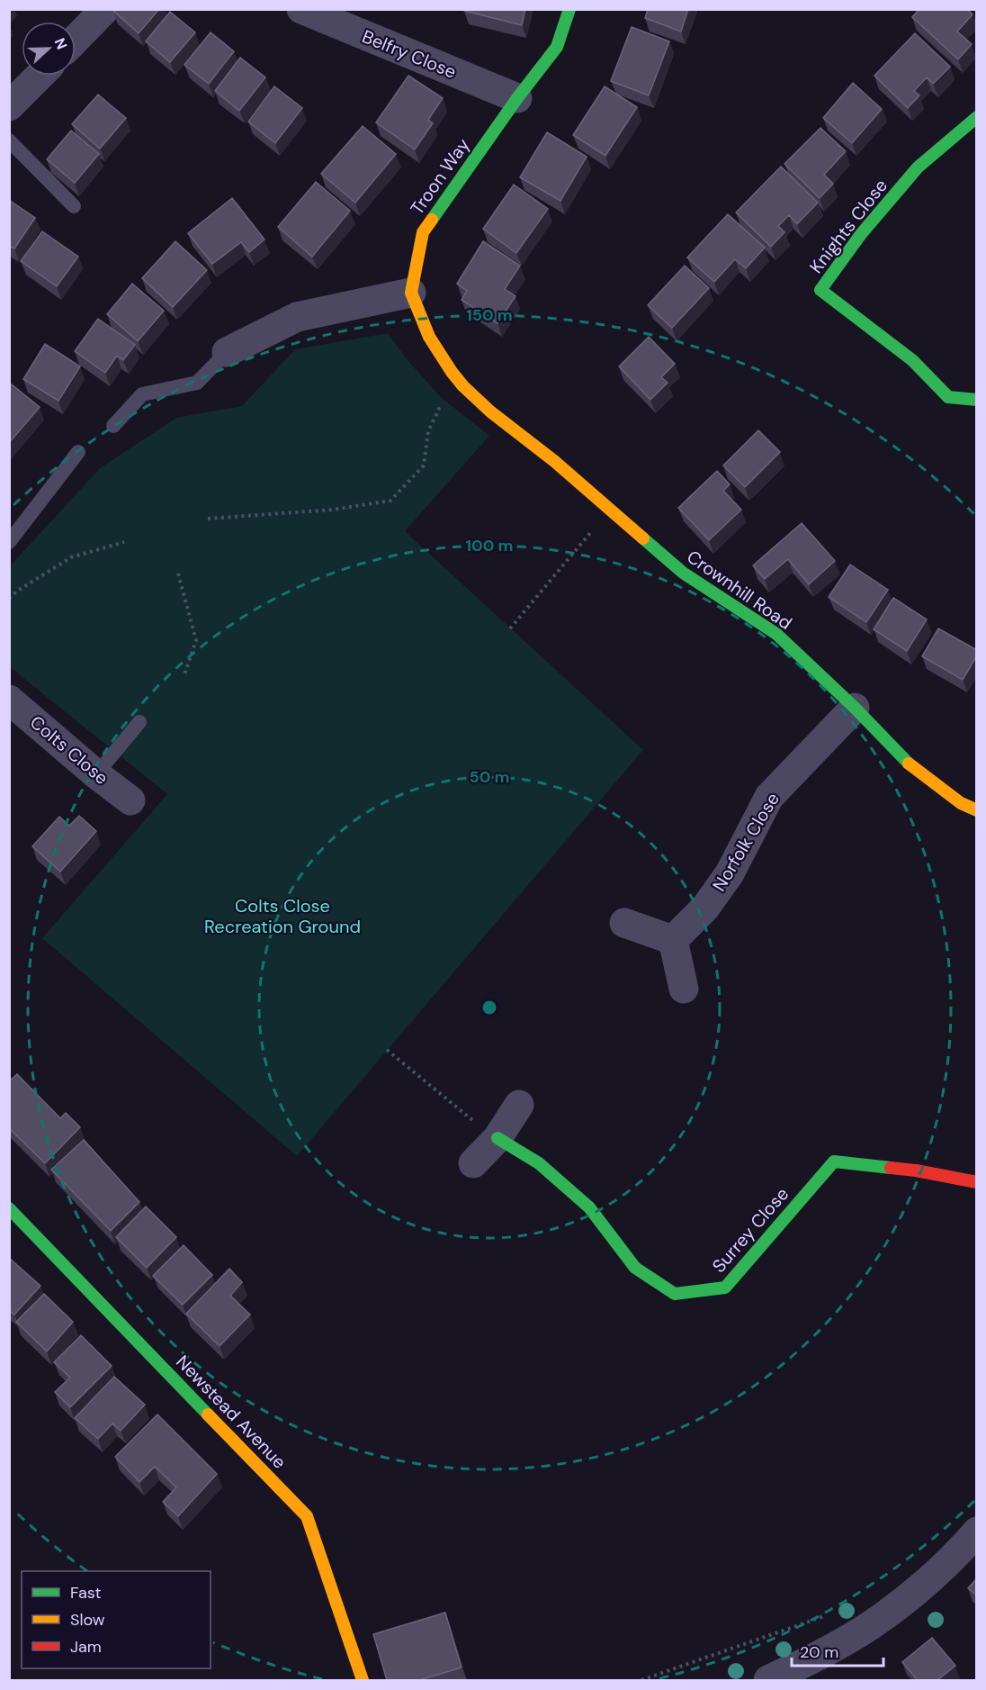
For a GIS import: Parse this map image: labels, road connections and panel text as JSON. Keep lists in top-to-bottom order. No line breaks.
{"streets":{"street":["Belfry Close","Troon Way","Knights Close","Crownhill Road","Colts Close","Norfolk Close","Surrey Close","Newstead Avenue"]},"crossings":[["Belfry Close","Troon Way"],["Crownhill Road","Norfolk Close"]],"parks":["Colts Close Recreation Ground"],"legend":["Fast","Slow","Jam"],"scale_bar":"20 m","north":"right","rings":["150 m","100 m","50 m"]}
